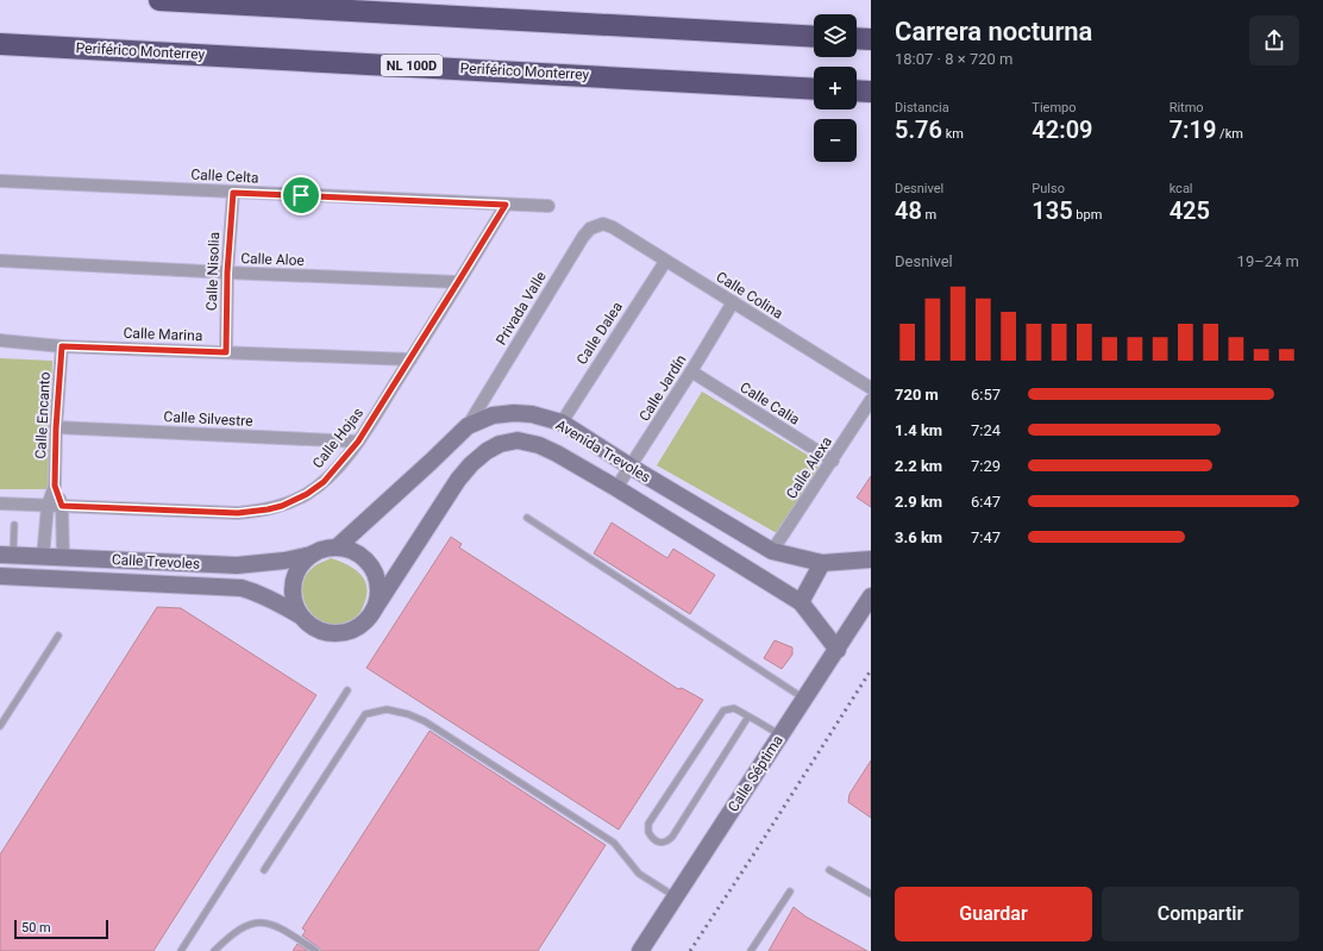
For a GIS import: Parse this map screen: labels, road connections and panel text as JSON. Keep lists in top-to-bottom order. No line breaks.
{"streets":{"highway":["Periférico Monterrey","NL 100D"],"street":["Calle Celta","Calle Aloe","Calle Nisolia","Calle Colina","Privada Valle","Calle Dalea","Calle Marina","Calle Jardín","Calle Calia","Calle Encanto","Calle Silvestre","Calle Hojas","Avenida Trevoles","Calle Alexa","Calle Trevoles","Calle Séptima"]},"crossings":[["Calle Celta","Calle Nisolia"],["Calle Celta","Calle Hojas"],["Calle Aloe","Calle Nisolia"],["Calle Aloe","Calle Hojas"],["Calle Nisolia","Calle Marina"],["Calle Colina","Privada Valle"],["Calle Colina","Calle Dalea"],["Calle Colina","Calle Jardín"],["Privada Valle","Avenida Trevoles"],["Calle Dalea","Avenida Trevoles"],["Calle Marina","Calle Encanto"],["Calle Marina","Calle Hojas"],["Calle Jardín","Calle Calia"],["Calle Jardín","Avenida Trevoles"],["Calle Calia","Calle Alexa"],["Calle Encanto","Calle Silvestre"],["Calle Encanto","Calle Hojas"],["Calle Encanto","Calle Trevoles"],["Calle Silvestre","Calle Hojas"],["Avenida Trevoles","Calle Alexa"],["Avenida Trevoles","Calle Trevoles"],["Avenida Trevoles","Calle Séptima"]],"scale_bar":"50 m","page":{"heading":["Carrera nocturna","18:07 · 8 × 720 m"],"map_buttons":["+","−"],"stats":[["Distancia","5.76 km"],["Tiempo","42:09"],["Ritmo","7:19 /km"],["Desnivel","48 m"],["Pulso","135 bpm"],["kcal","425"]],"chart":["Desnivel","19–24 m"],"list":[{"name":"720 m","note":"6:57"},{"name":"1.4 km","note":"7:24"},{"name":"2.2 km","note":"7:29"},{"name":"2.9 km","note":"6:47"},{"name":"3.6 km","note":"7:47"}],"buttons":["Guardar","Compartir"],"scale":"50 m"}}
